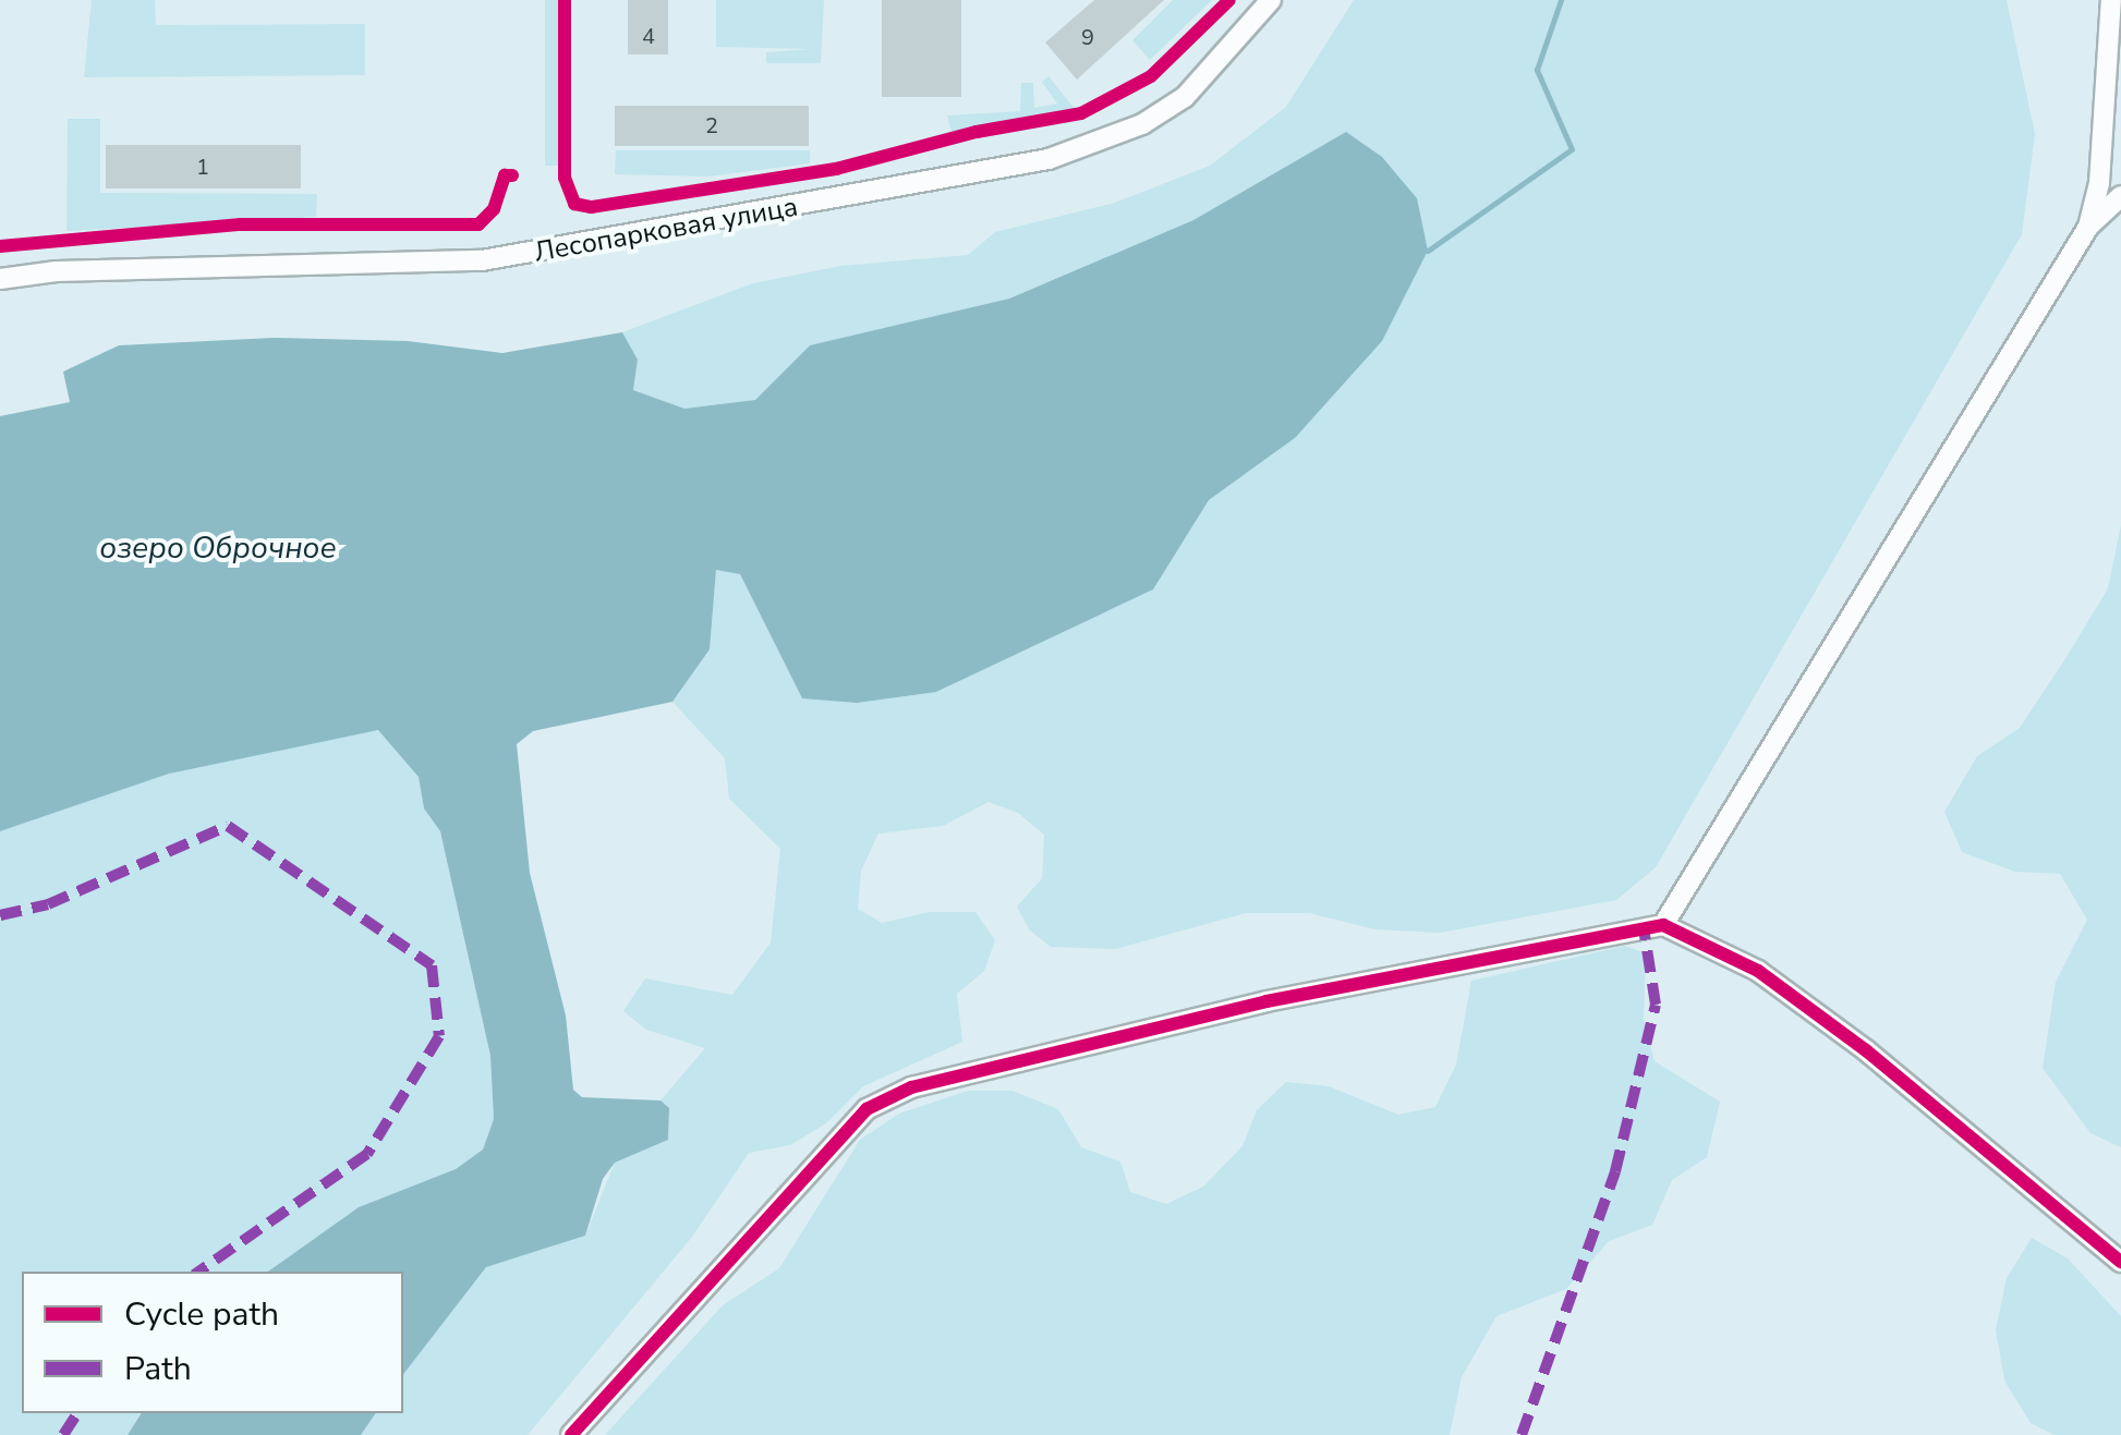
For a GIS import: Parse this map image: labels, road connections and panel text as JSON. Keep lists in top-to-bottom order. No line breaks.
{"streets":{"street":["Лесопарковая улица"]},"water":["озеро Оброчное"],"house_numbers":["4","9","2","1"],"legend":["Cycle path","Path"]}
